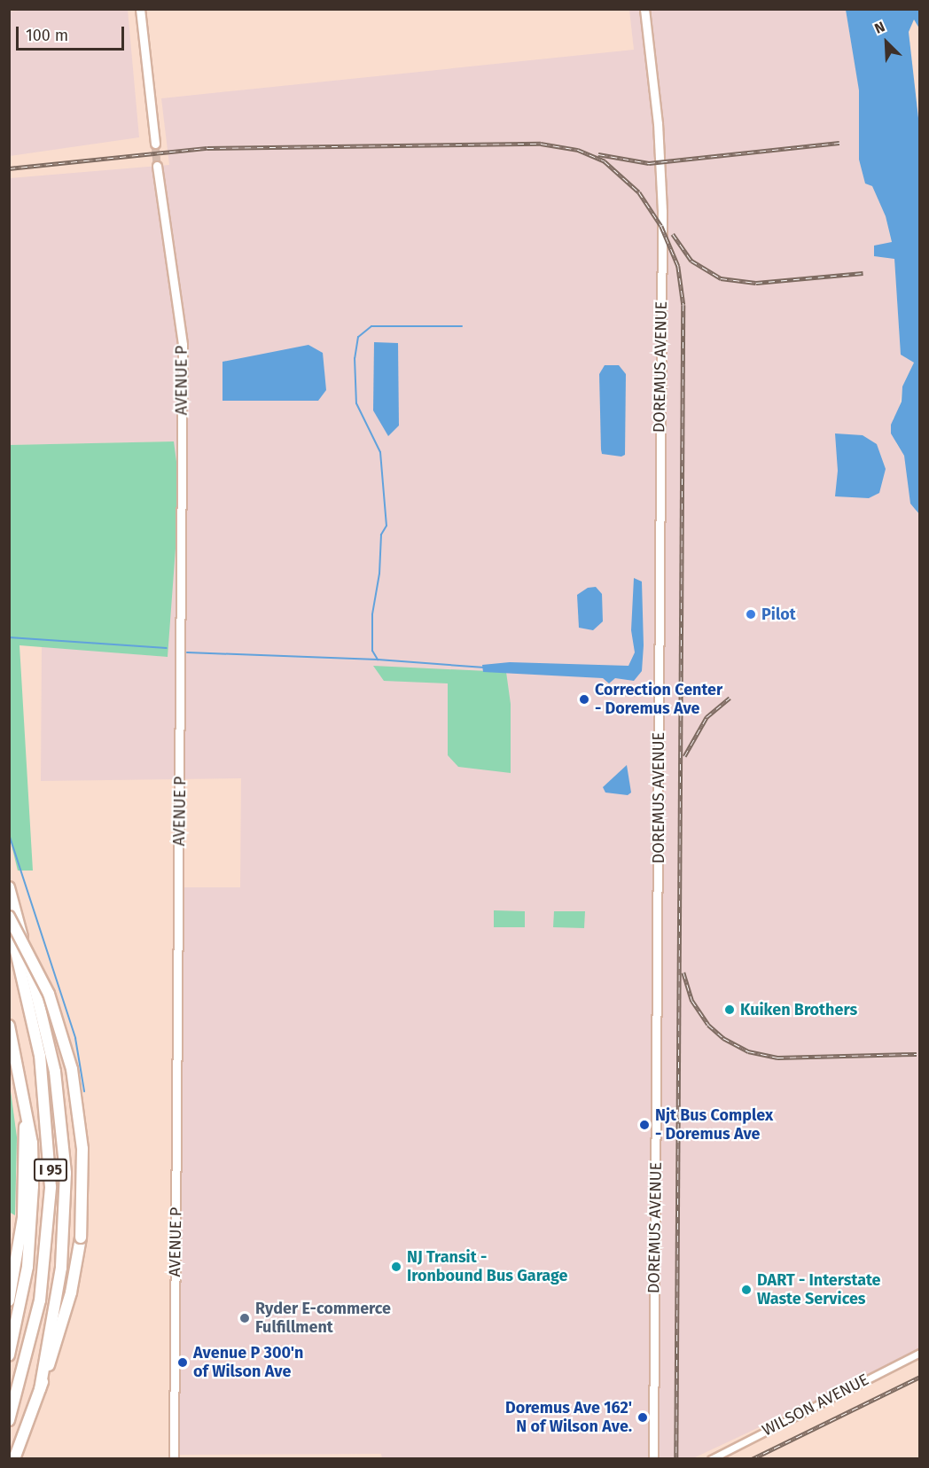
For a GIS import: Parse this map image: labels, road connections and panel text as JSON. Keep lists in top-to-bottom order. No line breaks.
{"streets":{"highway":["I 95"],"main road":["DOREMUS AVENUE","AVENUE P"],"street":["WILSON AVENUE"]},"places":["Pilot","Correction Center - Doremus Ave","Kuiken Brothers","Njt Bus Complex - Doremus Ave","NJ Transit - Ironbound Bus Garage","DART - Interstate Waste Services","Ryder E-commerce Fulfillment","Avenue P 300'n of Wilson Ave","Doremus Ave 162' N of Wilson Ave."],"scale_bar":"100 m","north":"top left"}
